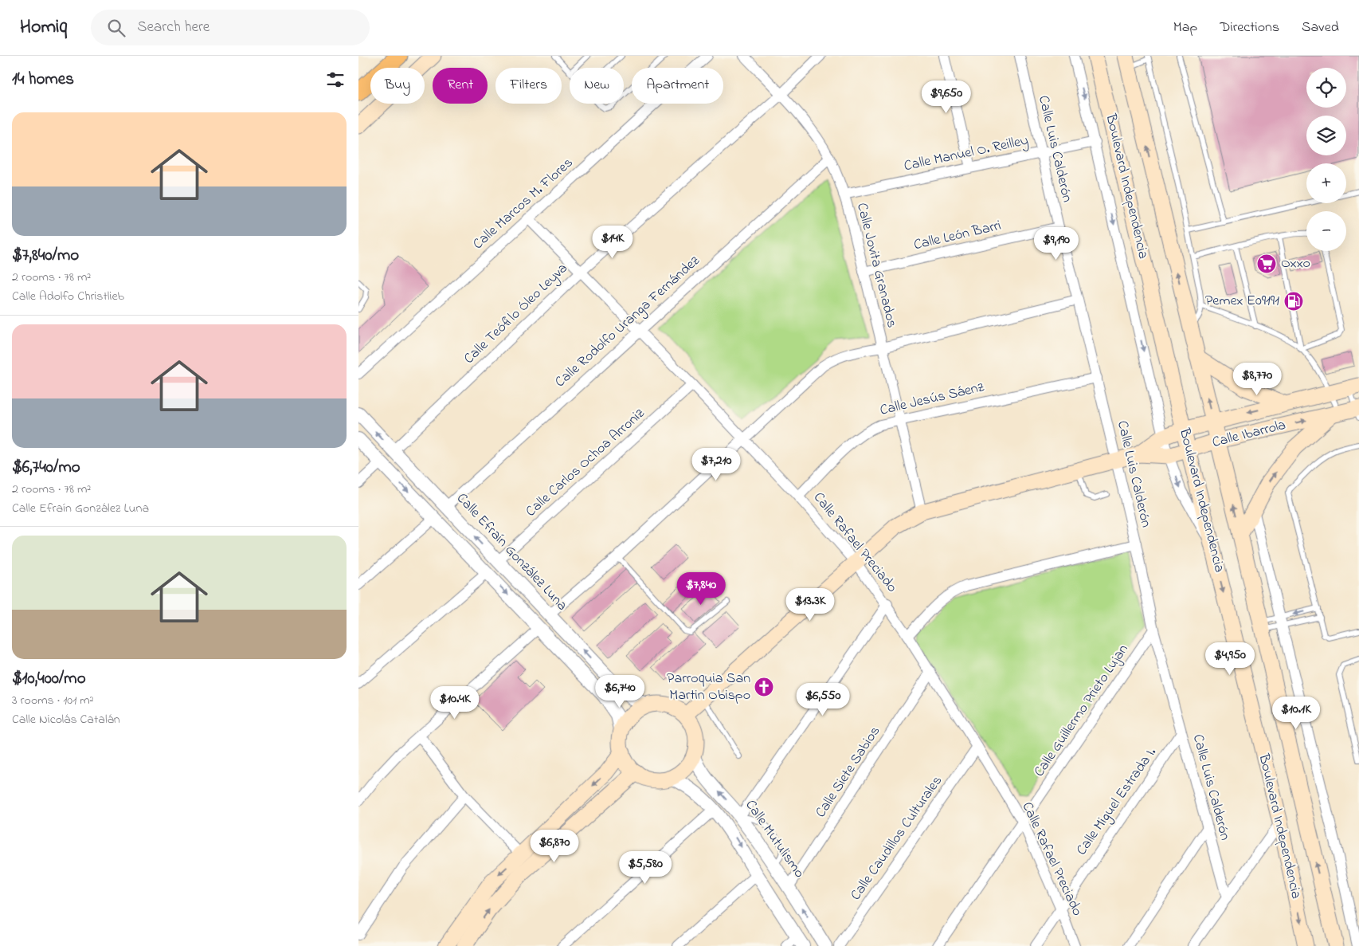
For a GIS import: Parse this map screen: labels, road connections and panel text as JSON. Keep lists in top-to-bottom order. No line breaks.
{"streets":{"main road":["Boulevard Independencia","Calle Ibarrola"],"street":["Calle Luis Calderón","Calle Manuel O. Reilley","Calle Marcos M. Flores","Calle León Barri","Calle Jovita Granados","Calle Teófilo Óleo Leyva","Calle Rodolfo Uranga Fernández","Calle Jesús Sáenz","Calle Carlos Ochoa Arroniz","Calle Rafael Preciado","Calle Efraín González Luna","Calle Guillermo Prieto Lujan","Calle Siete Sabios","Calle Miguel Estrada I.","Calle Caudillos Culturales","Calle Mutulismo"]},"crossings":[["Calle Luis Calderón","Calle Manuel O. Reilley"],["Calle Luis Calderón","Calle León Barri"],["Calle Luis Calderón","Calle Jesús Sáenz"],["Calle Luis Calderón","Calle Ibarrola"],["Calle Luis Calderón","Calle Guillermo Prieto Lujan"],["Calle Luis Calderón","Calle Miguel Estrada I."],["Calle Manuel O. Reilley","Calle Jovita Granados"],["Boulevard Independencia","Calle Ibarrola"],["Calle Marcos M. Flores","Calle Rafael Preciado"],["Calle León Barri","Calle Jovita Granados"],["Calle Jovita Granados","Calle Teófilo Óleo Leyva"],["Calle Jovita Granados","Calle Rodolfo Uranga Fernández"],["Calle Jovita Granados","Calle Jesús Sáenz"],["Calle Jovita Granados","Calle Ibarrola"],["Calle Teófilo Óleo Leyva","Calle Rafael Preciado"],["Calle Teófilo Óleo Leyva","Calle Efraín González Luna"],["Calle Rodolfo Uranga Fernández","Calle Rafael Preciado"],["Calle Rodolfo Uranga Fernández","Calle Efraín González Luna"],["Calle Jesús Sáenz","Calle Rafael Preciado"],["Calle Ibarrola","Calle Rafael Preciado"],["Calle Ibarrola","Calle Efraín González Luna"],["Calle Ibarrola","Calle Mutulismo"],["Calle Carlos Ochoa Arroniz","Calle Rafael Preciado"],["Calle Carlos Ochoa Arroniz","Calle Efraín González Luna"],["Calle Rafael Preciado","Calle Guillermo Prieto Lujan"],["Calle Rafael Preciado","Calle Siete Sabios"],["Calle Rafael Preciado","Calle Miguel Estrada I."],["Calle Rafael Preciado","Calle Caudillos Culturales"],["Calle Efraín González Luna","Calle Mutulismo"],["Calle Siete Sabios","Calle Mutulismo"]],"places":{"supermarket":["Oxxo"],"fuel station":["Pemex E09191"],"church":["Parroquia San Martin Obispo"]},"page":{"header":"Homiq","search":"Search here","nav":["Map","Directions","Saved"],"heading":"14 homes","map_buttons":["+","−"],"chip":["Buy","Rent","Filters","New","Apartment"],"price":["$9,650","$14K","$9,190","$8,770","$7,210","$7,840","$13.3K","$4,950","$6,740","$6,550","$10.4K","$10.1K","$6,870","$5,580"],"list":[{"name":"$7,840/mo","note":"2 rooms · 78 m² · Calle Adolfo Christlieb"},{"name":"$6,740/mo","note":"2 rooms · 78 m² · Calle Efraín González Luna"},{"name":"$10,400/mo","note":"3 rooms · 101 m² · Calle Nicolás Catalán"}]}}
